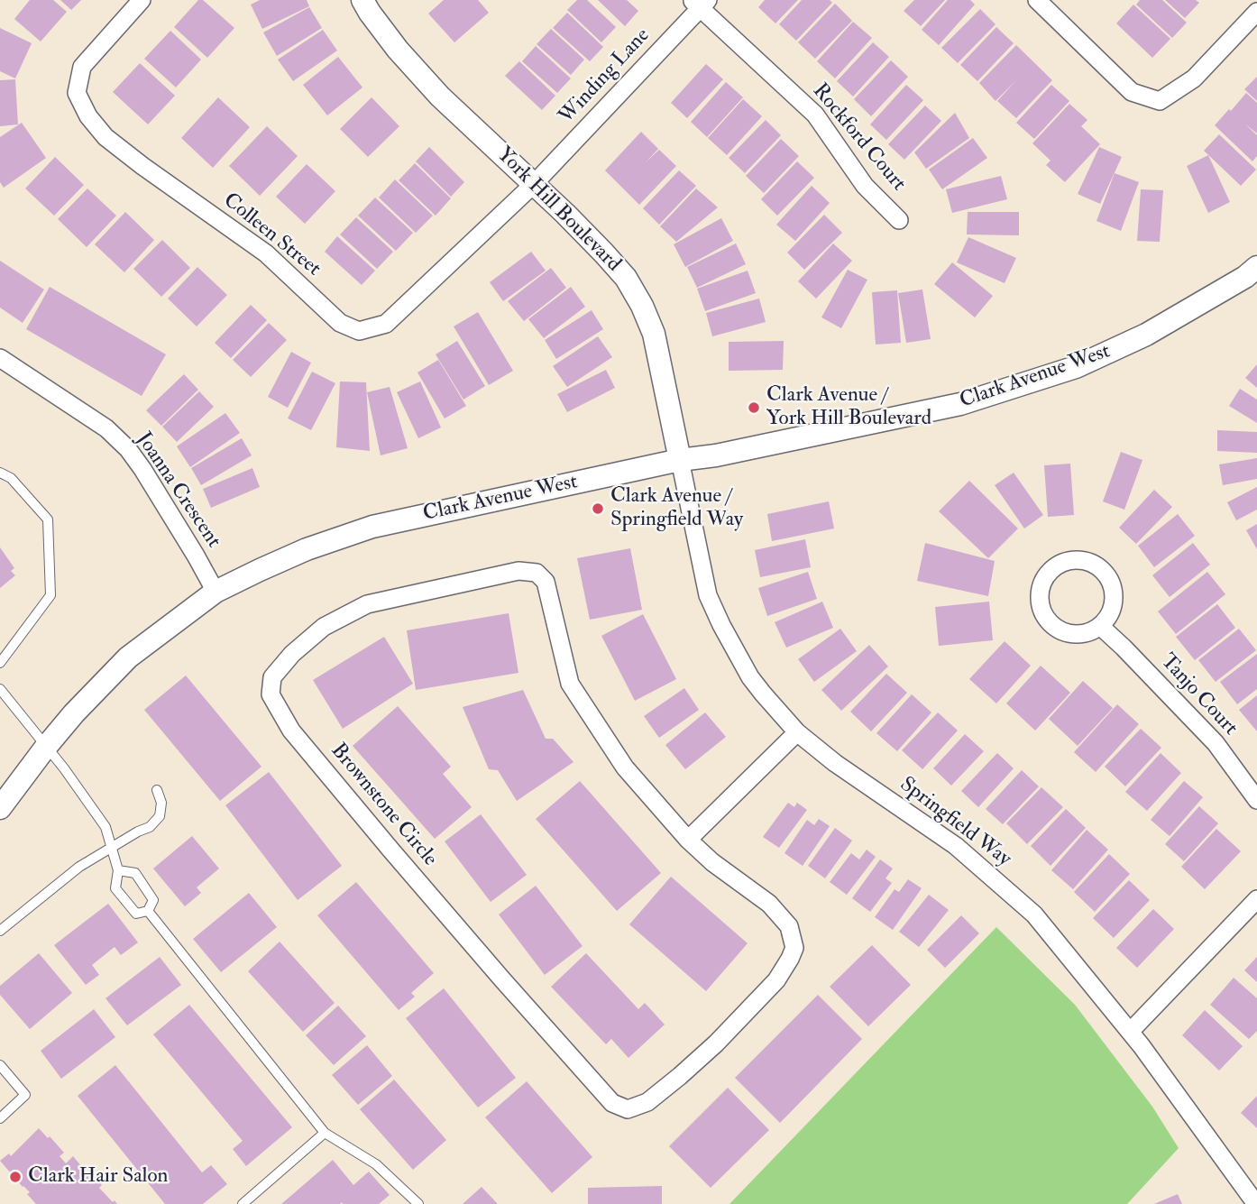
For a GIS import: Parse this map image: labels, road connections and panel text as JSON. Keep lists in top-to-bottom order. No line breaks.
{"streets":{"street":["Winding Lane","Rockford Court","York Hill Boulevard","Colleen Street","Clark Avenue West","Joanna Crescent","Tanjo Court","Brownstone Circle","Springfield Way"]},"crossings":[["Winding Lane","Rockford Court"],["Winding Lane","York Hill Boulevard"],["Winding Lane","Colleen Street"],["York Hill Boulevard","Colleen Street"],["York Hill Boulevard","Clark Avenue West"],["York Hill Boulevard","Springfield Way"],["Clark Avenue West","Joanna Crescent"],["Clark Avenue West","Springfield Way"]],"places":["Clark Avenue / York Hill Boulevard","Clark Avenue / Springfield Way","Clark Hair Salon"]}
